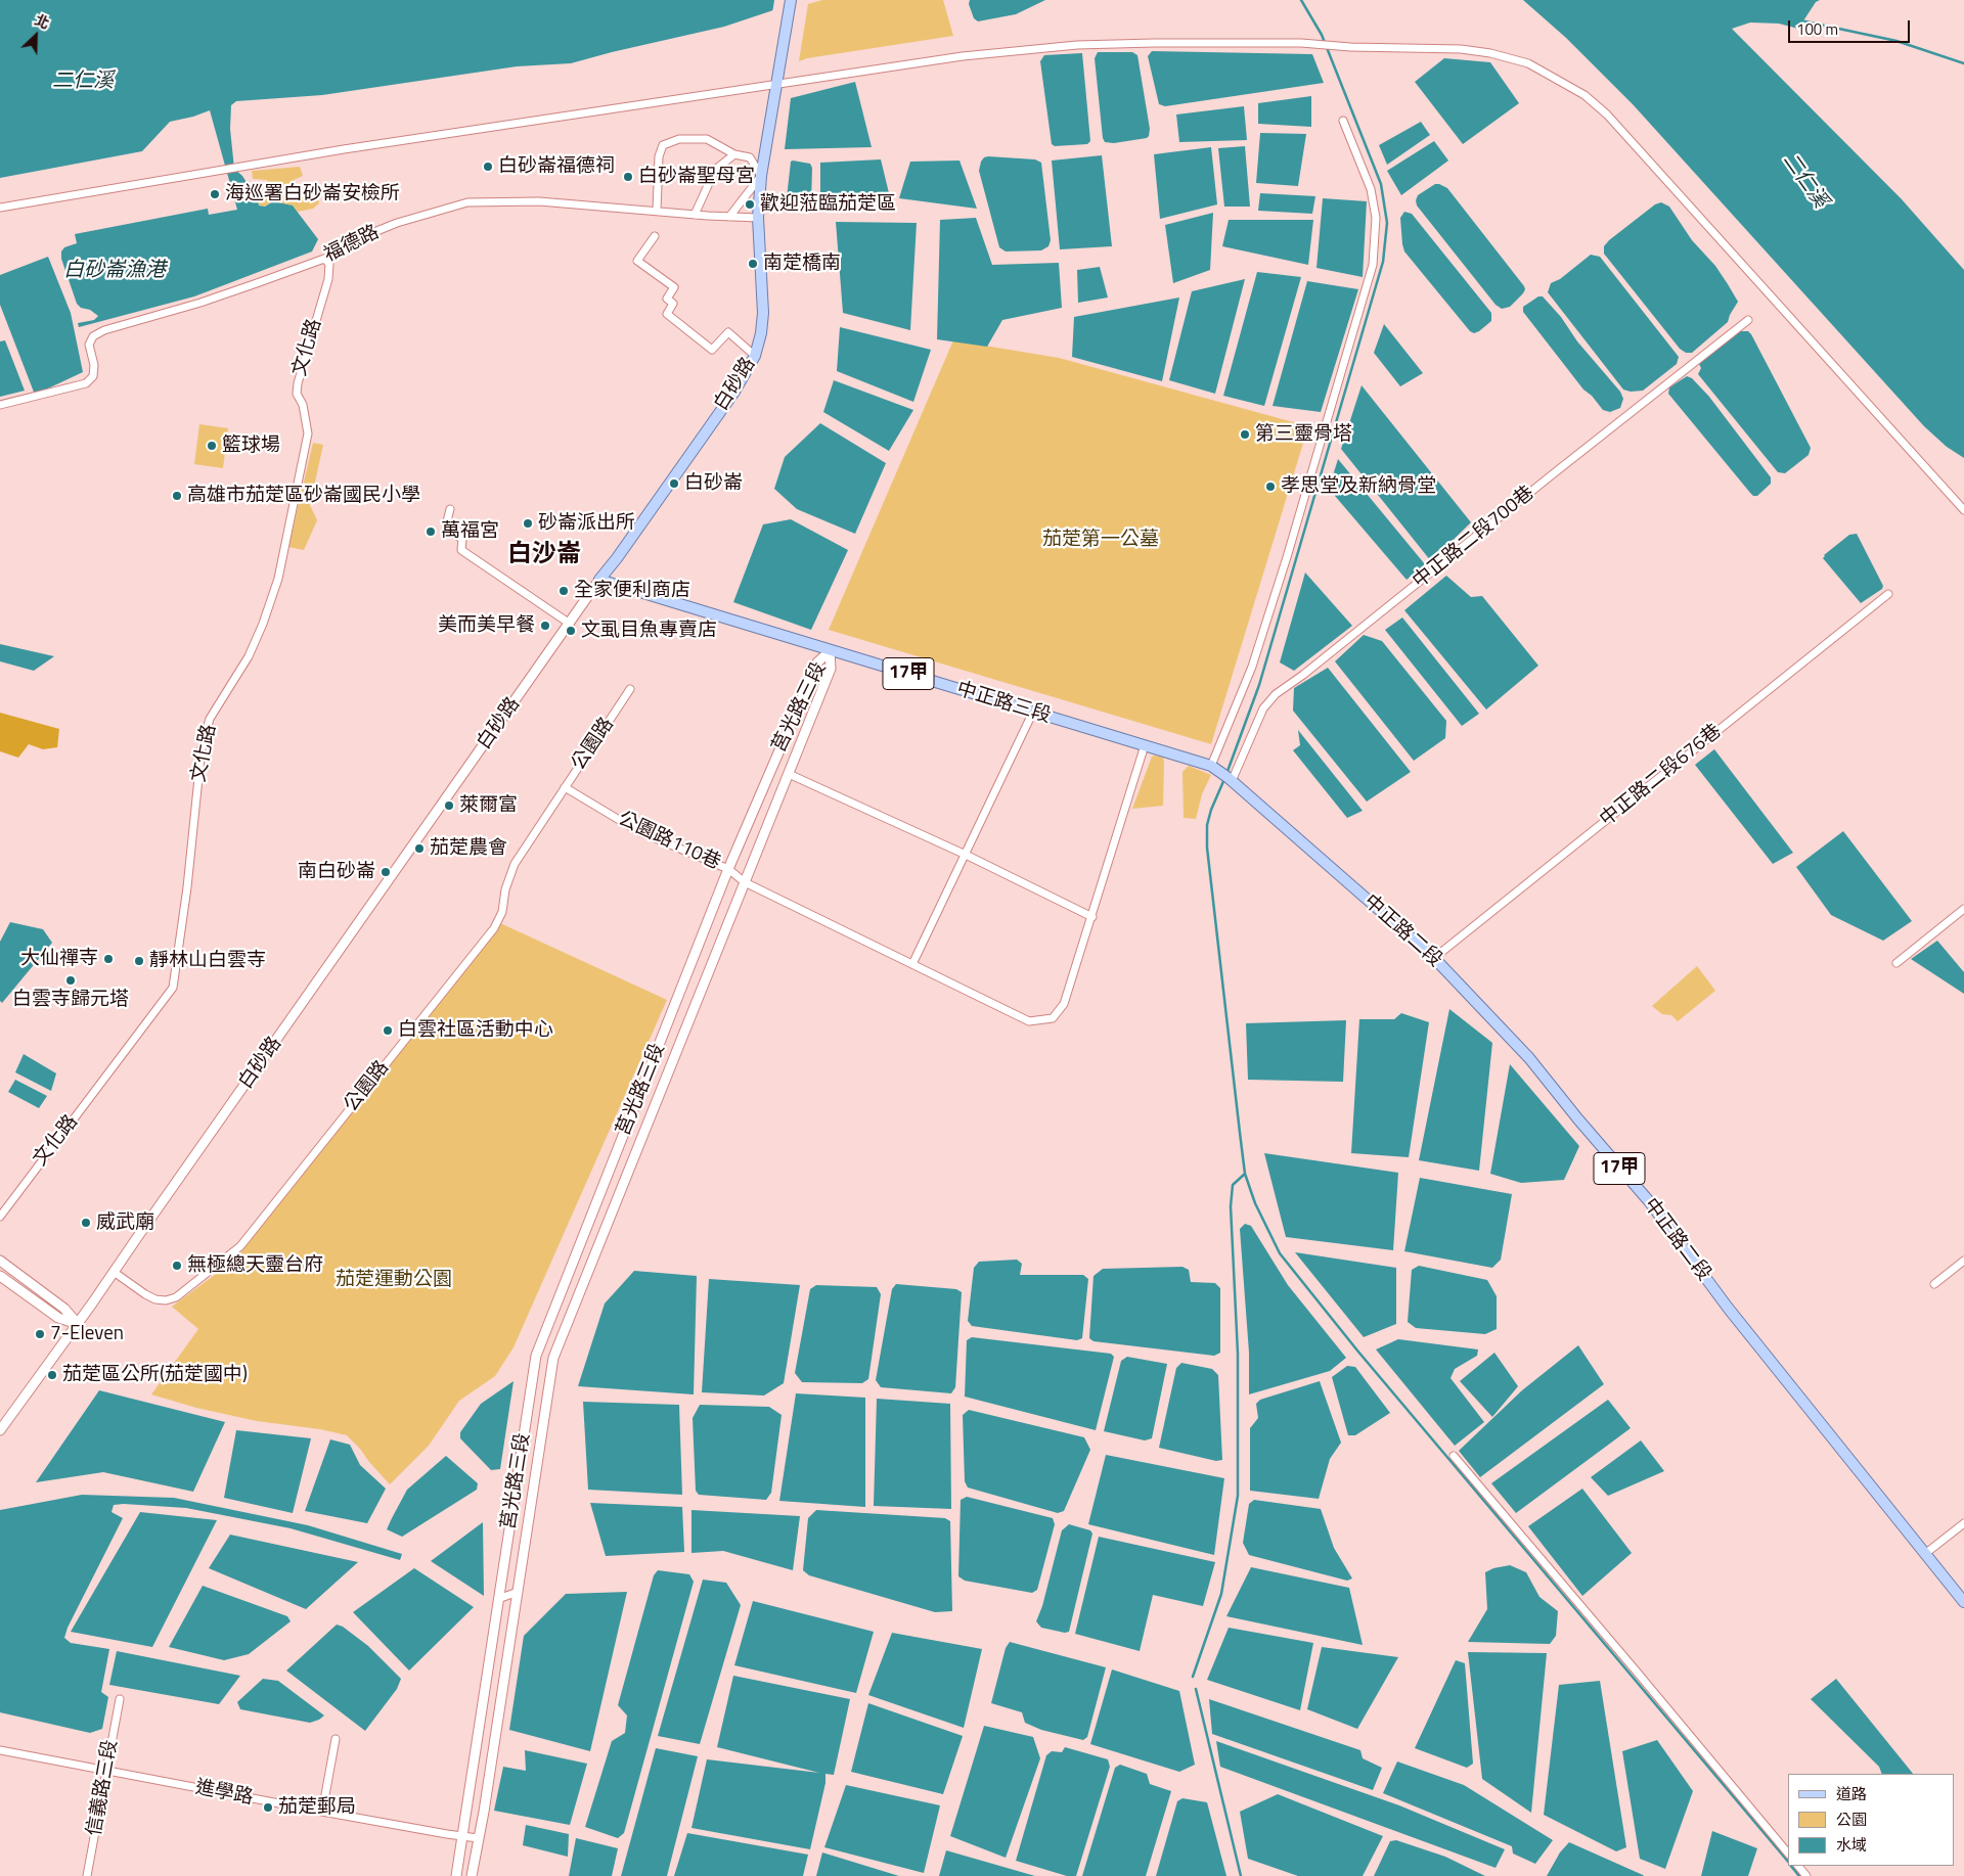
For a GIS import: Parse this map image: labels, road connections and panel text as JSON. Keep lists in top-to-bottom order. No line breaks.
{"streets":{"main road":["白砂路","17甲","中正路三段","中正路二段"],"street":["福德路","文化路","中正路二段700巷","莒光路三段","公園路","中正路二段676巷","公園路110巷","信義路三段","進學路"]},"crossings":[["福德路","文化路"],["福德路","白砂路"],["白砂路","中正路三段"],["白砂路","公園路"],["中正路二段700巷","中正路三段"],["中正路二段700巷","中正路二段"],["中正路三段","莒光路三段"],["中正路三段","公園路110巷"],["中正路三段","中正路二段"],["莒光路三段","公園路110巷"],["莒光路三段","進學路"],["公園路","公園路110巷"],["中正路二段676巷","中正路二段"],["信義路三段","進學路"]],"districts":["白沙崙"],"water":["二仁溪","白砂崙漁港"],"parks":["茄萣第一公墓","茄萣運動公園"],"places":["白砂崙福德祠","白砂崙聖母宮","海巡署白砂崙安檢所","歡迎蒞臨茄萣區","南萣橋南","第三靈骨塔","籃球場","白砂崙","孝思堂及新納骨堂","高雄市茄萣區砂崙國民小學","砂崙派出所","萬福宮","全家便利商店","美而美早餐","文虱目魚專賣店","萊爾富","茄萣農會","南白砂崙","大仙禪寺","靜林山白雲寺","白雲寺歸元塔","白雲社區活動中心","威武廟","無極總天靈台府","7-Eleven","茄萣區公所(茄萣國中)","茄萣郵局"],"legend":["道路","公園","水域"],"scale_bar":"100 m","north":"top right"}
